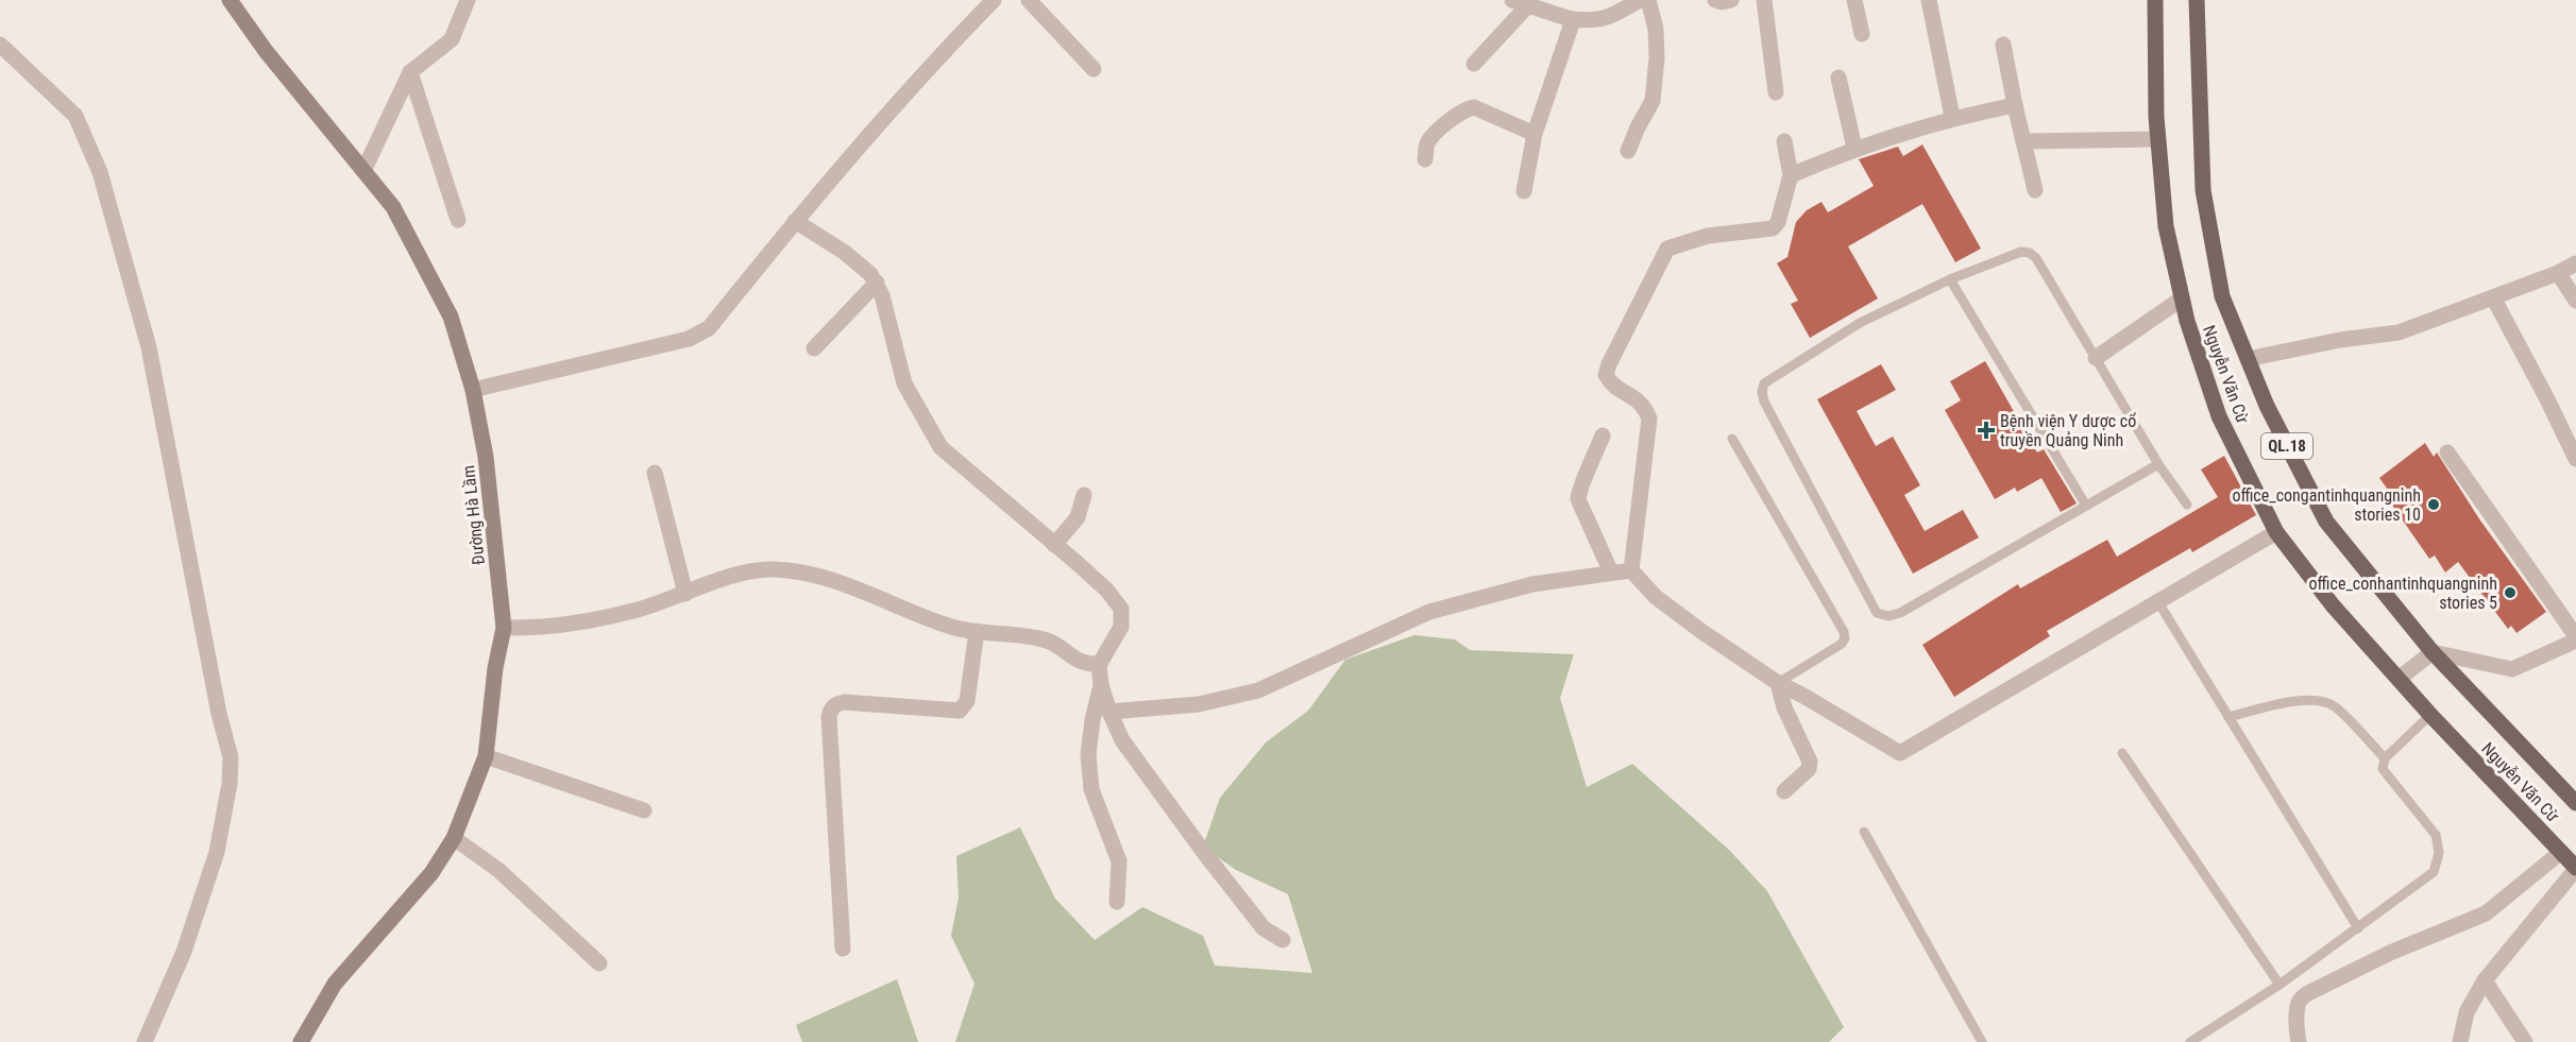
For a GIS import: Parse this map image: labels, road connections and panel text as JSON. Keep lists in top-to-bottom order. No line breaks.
{"streets":{"main road":["Nguyễn Văn Cừ","QL.18","Đường Hà Lầm"]},"places":{"health":["Bệnh viện Y dược cổ truyền Quảng Ninh"],"other":["office_congantinhquangninh stories 10","office_conhantinhquangninh stories 5"]}}
